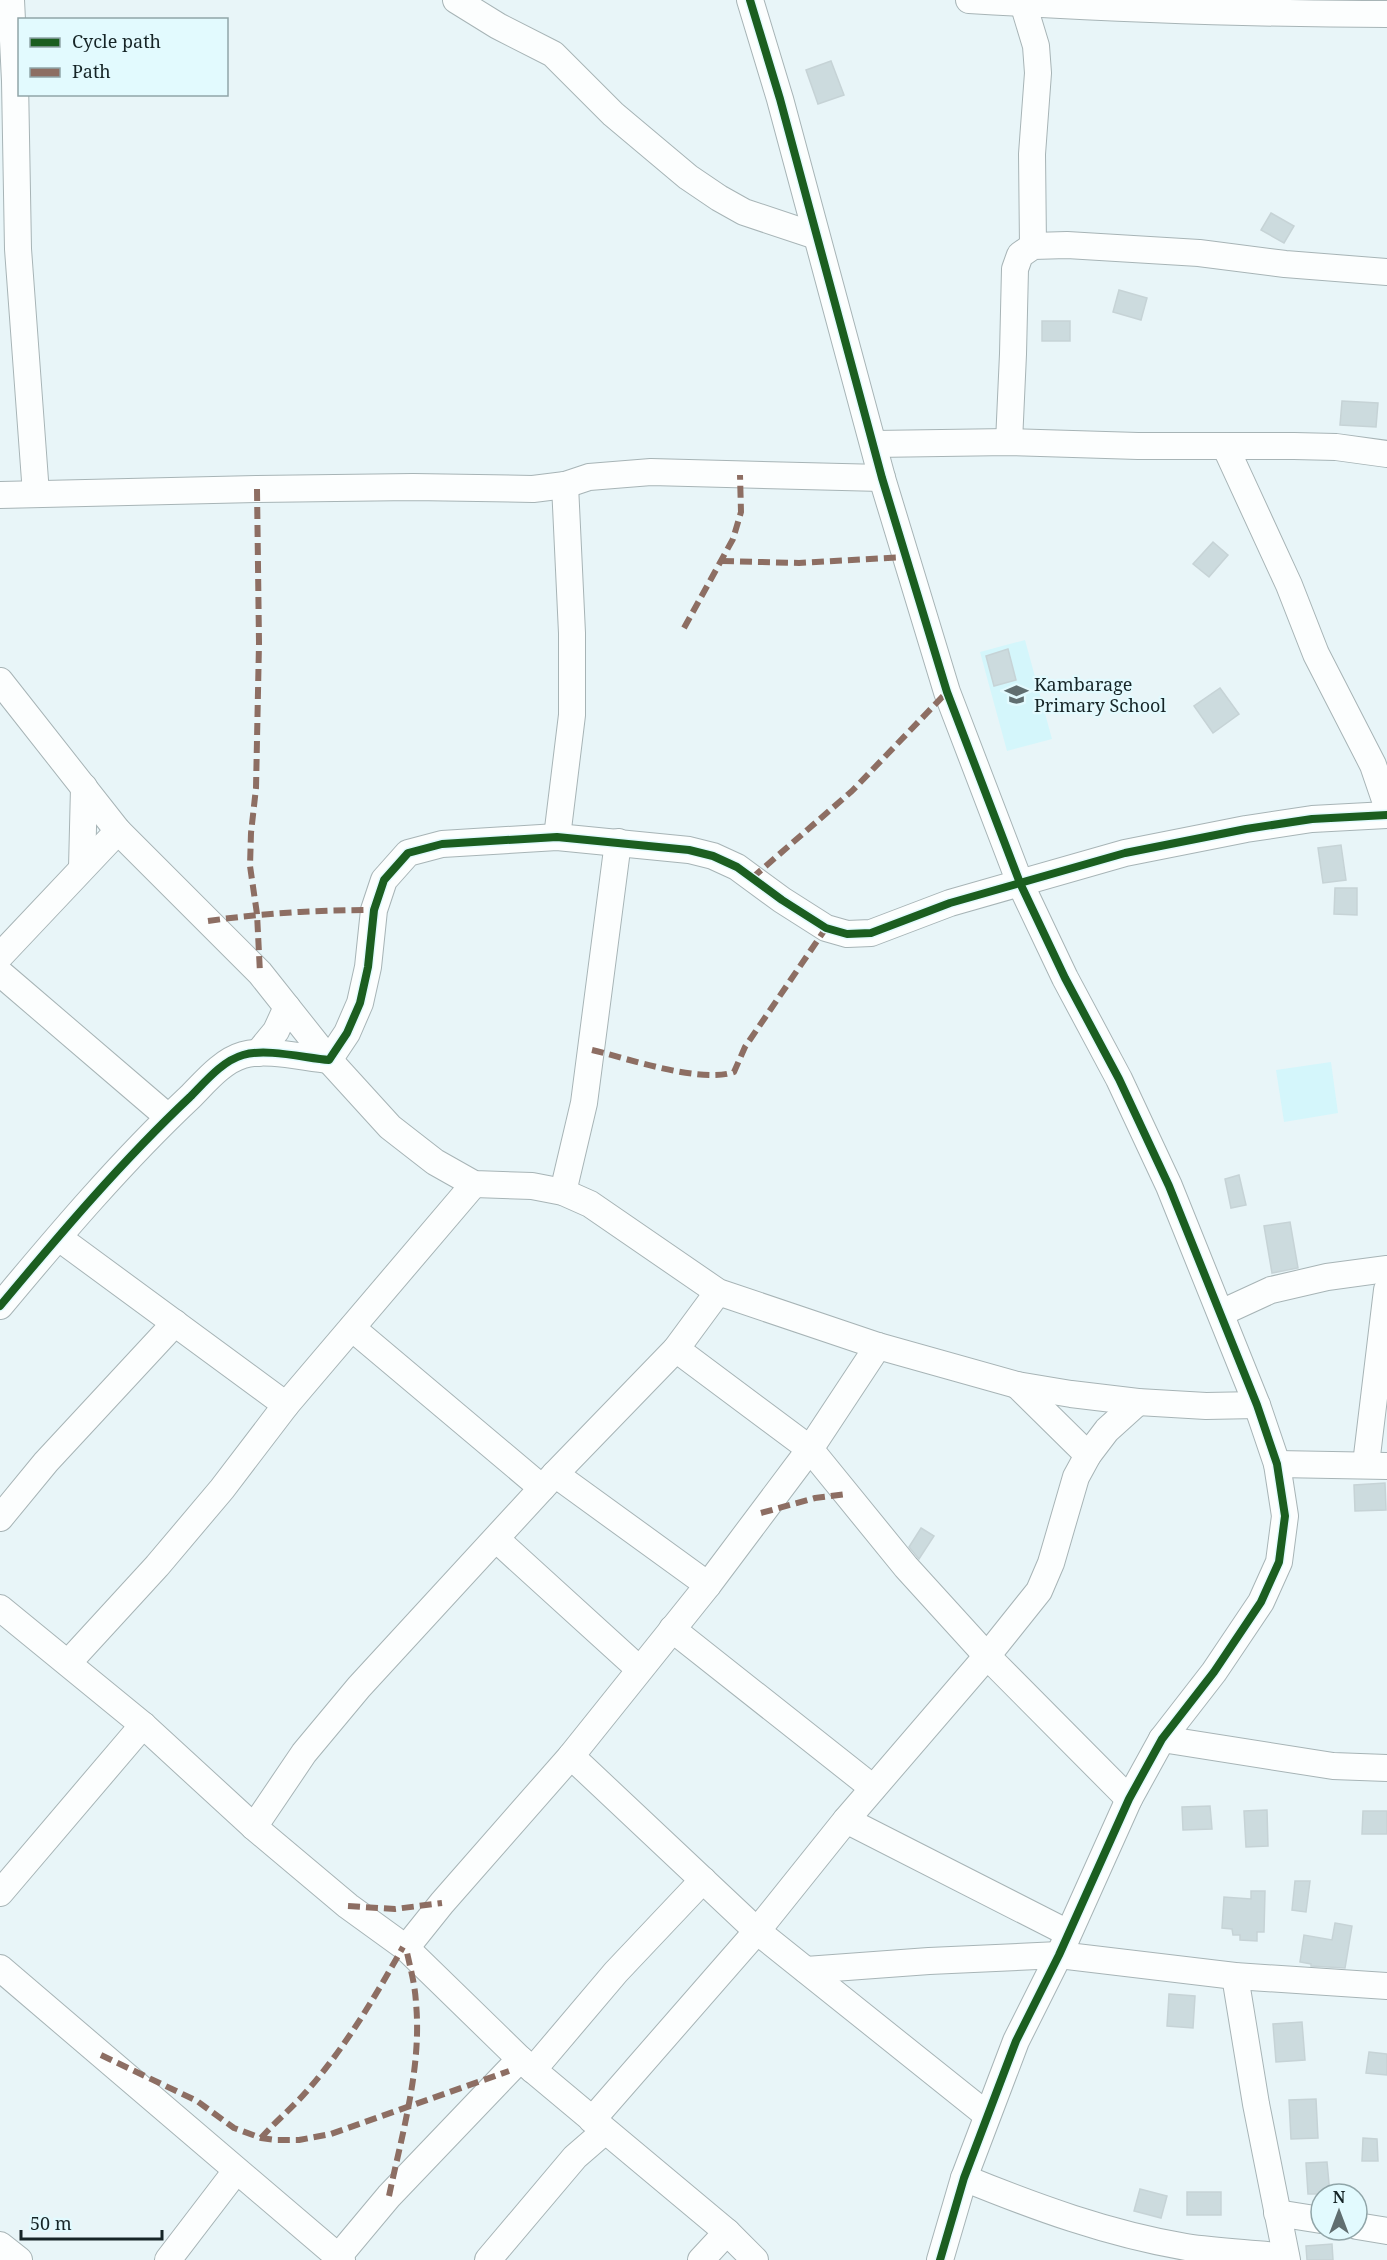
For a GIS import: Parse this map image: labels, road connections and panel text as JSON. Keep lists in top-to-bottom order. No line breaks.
{"places":{"school or university":["Kambarage Primary School"]},"legend":["Cycle path","Path"],"scale_bar":"50 m","north":"top"}
